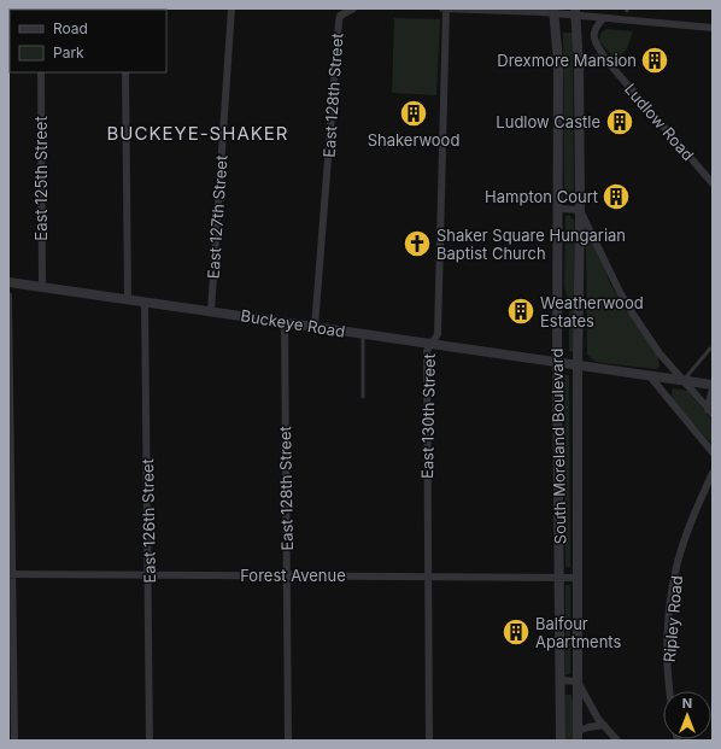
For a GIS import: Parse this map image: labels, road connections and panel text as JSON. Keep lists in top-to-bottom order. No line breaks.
{"streets":{"street":["East 128th Street","Ludlow Road","East 125th Street","East 127th Street","Buckeye Road","East 130th Street","South Moreland Boulevard","East 126th Street","Forest Avenue","Ripley Road"]},"crossings":[["East 128th Street","Buckeye Road"],["East 128th Street","Forest Avenue"],["East 125th Street","Buckeye Road"],["East 127th Street","Buckeye Road"],["Buckeye Road","East 130th Street"],["Buckeye Road","South Moreland Boulevard"],["Buckeye Road","East 126th Street"],["East 130th Street","Forest Avenue"],["South Moreland Boulevard","Forest Avenue"],["East 126th Street","Forest Avenue"]],"districts":["BUCKEYE-SHAKER"],"places":{"building":["Drexmore Mansion","Shakerwood","Ludlow Castle","Hampton Court","Weatherwood Estates","Balfour Apartments"],"church":["Shaker Square Hungarian Baptist Church"]},"legend":["Road","Park"],"north":"top"}
